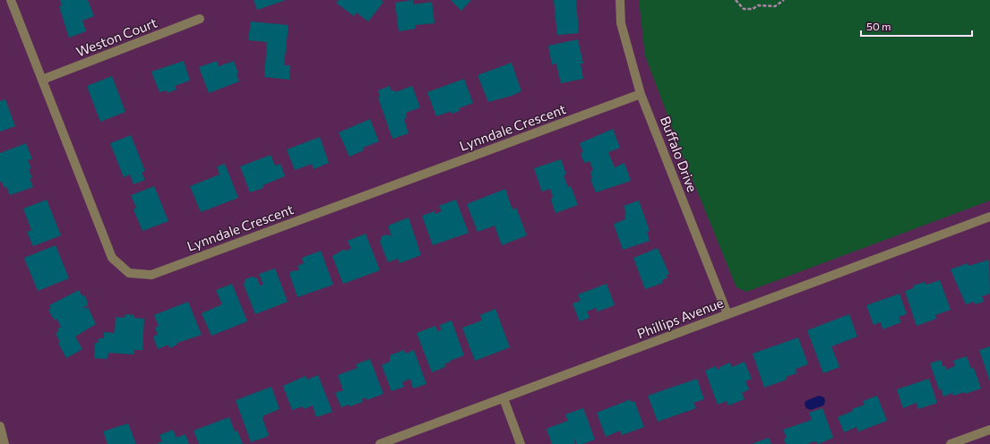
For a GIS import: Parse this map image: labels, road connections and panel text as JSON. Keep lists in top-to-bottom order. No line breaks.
{"streets":{"street":["Weston Court","Lynndale Crescent","Buffalo Drive","Phillips Avenue"]},"crossings":[["Weston Court","Lynndale Crescent"],["Lynndale Crescent","Buffalo Drive"],["Buffalo Drive","Phillips Avenue"]],"scale_bar":"50 m"}
